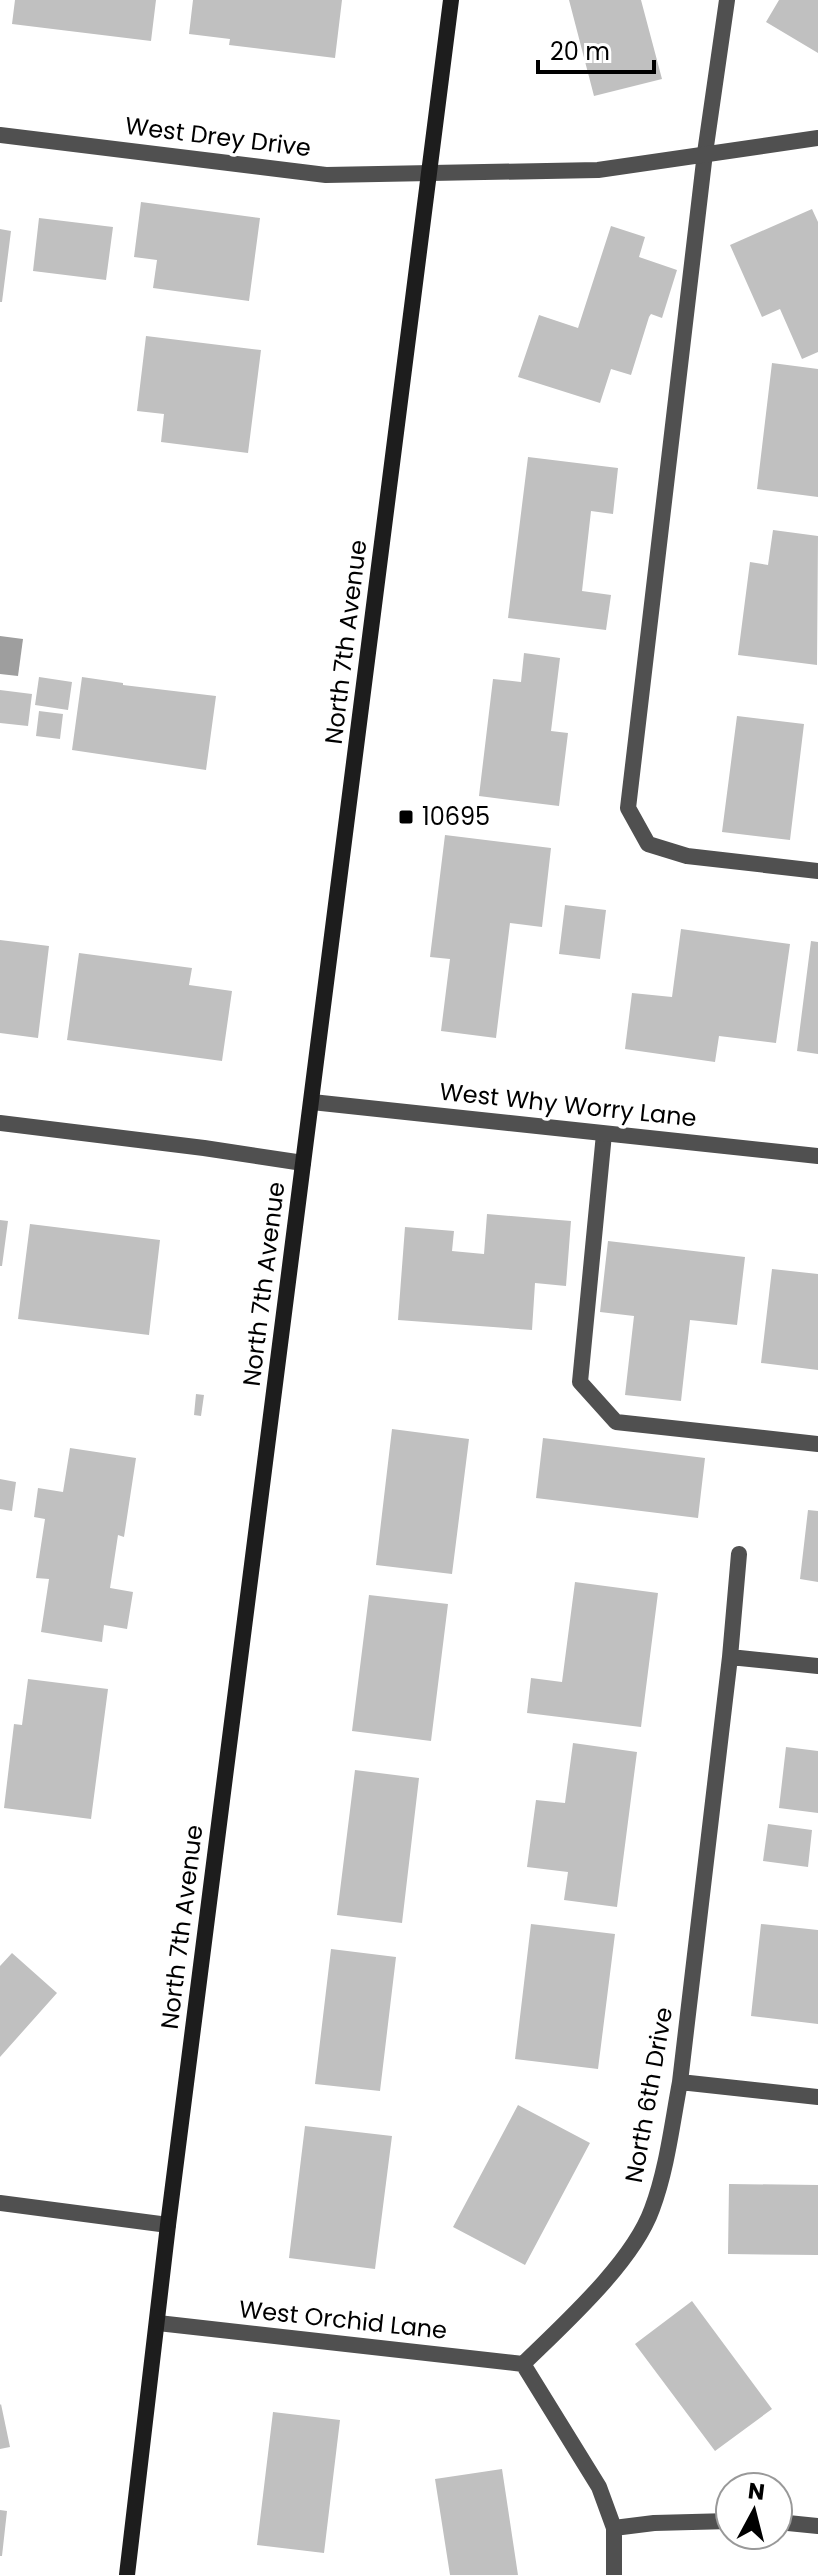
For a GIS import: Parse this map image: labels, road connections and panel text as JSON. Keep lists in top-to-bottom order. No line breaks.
{"streets":{"main road":["North 7th Avenue"],"street":["West Drey Drive","West Why Worry Lane","North 6th Drive","West Orchid Lane"]},"crossings":[["West Drey Drive","North 7th Avenue"],["North 7th Avenue","West Why Worry Lane"],["North 7th Avenue","West Orchid Lane"],["North 6th Drive","West Orchid Lane"]],"places":{"transit":["10695"]},"scale_bar":"20 m","north":"top"}
